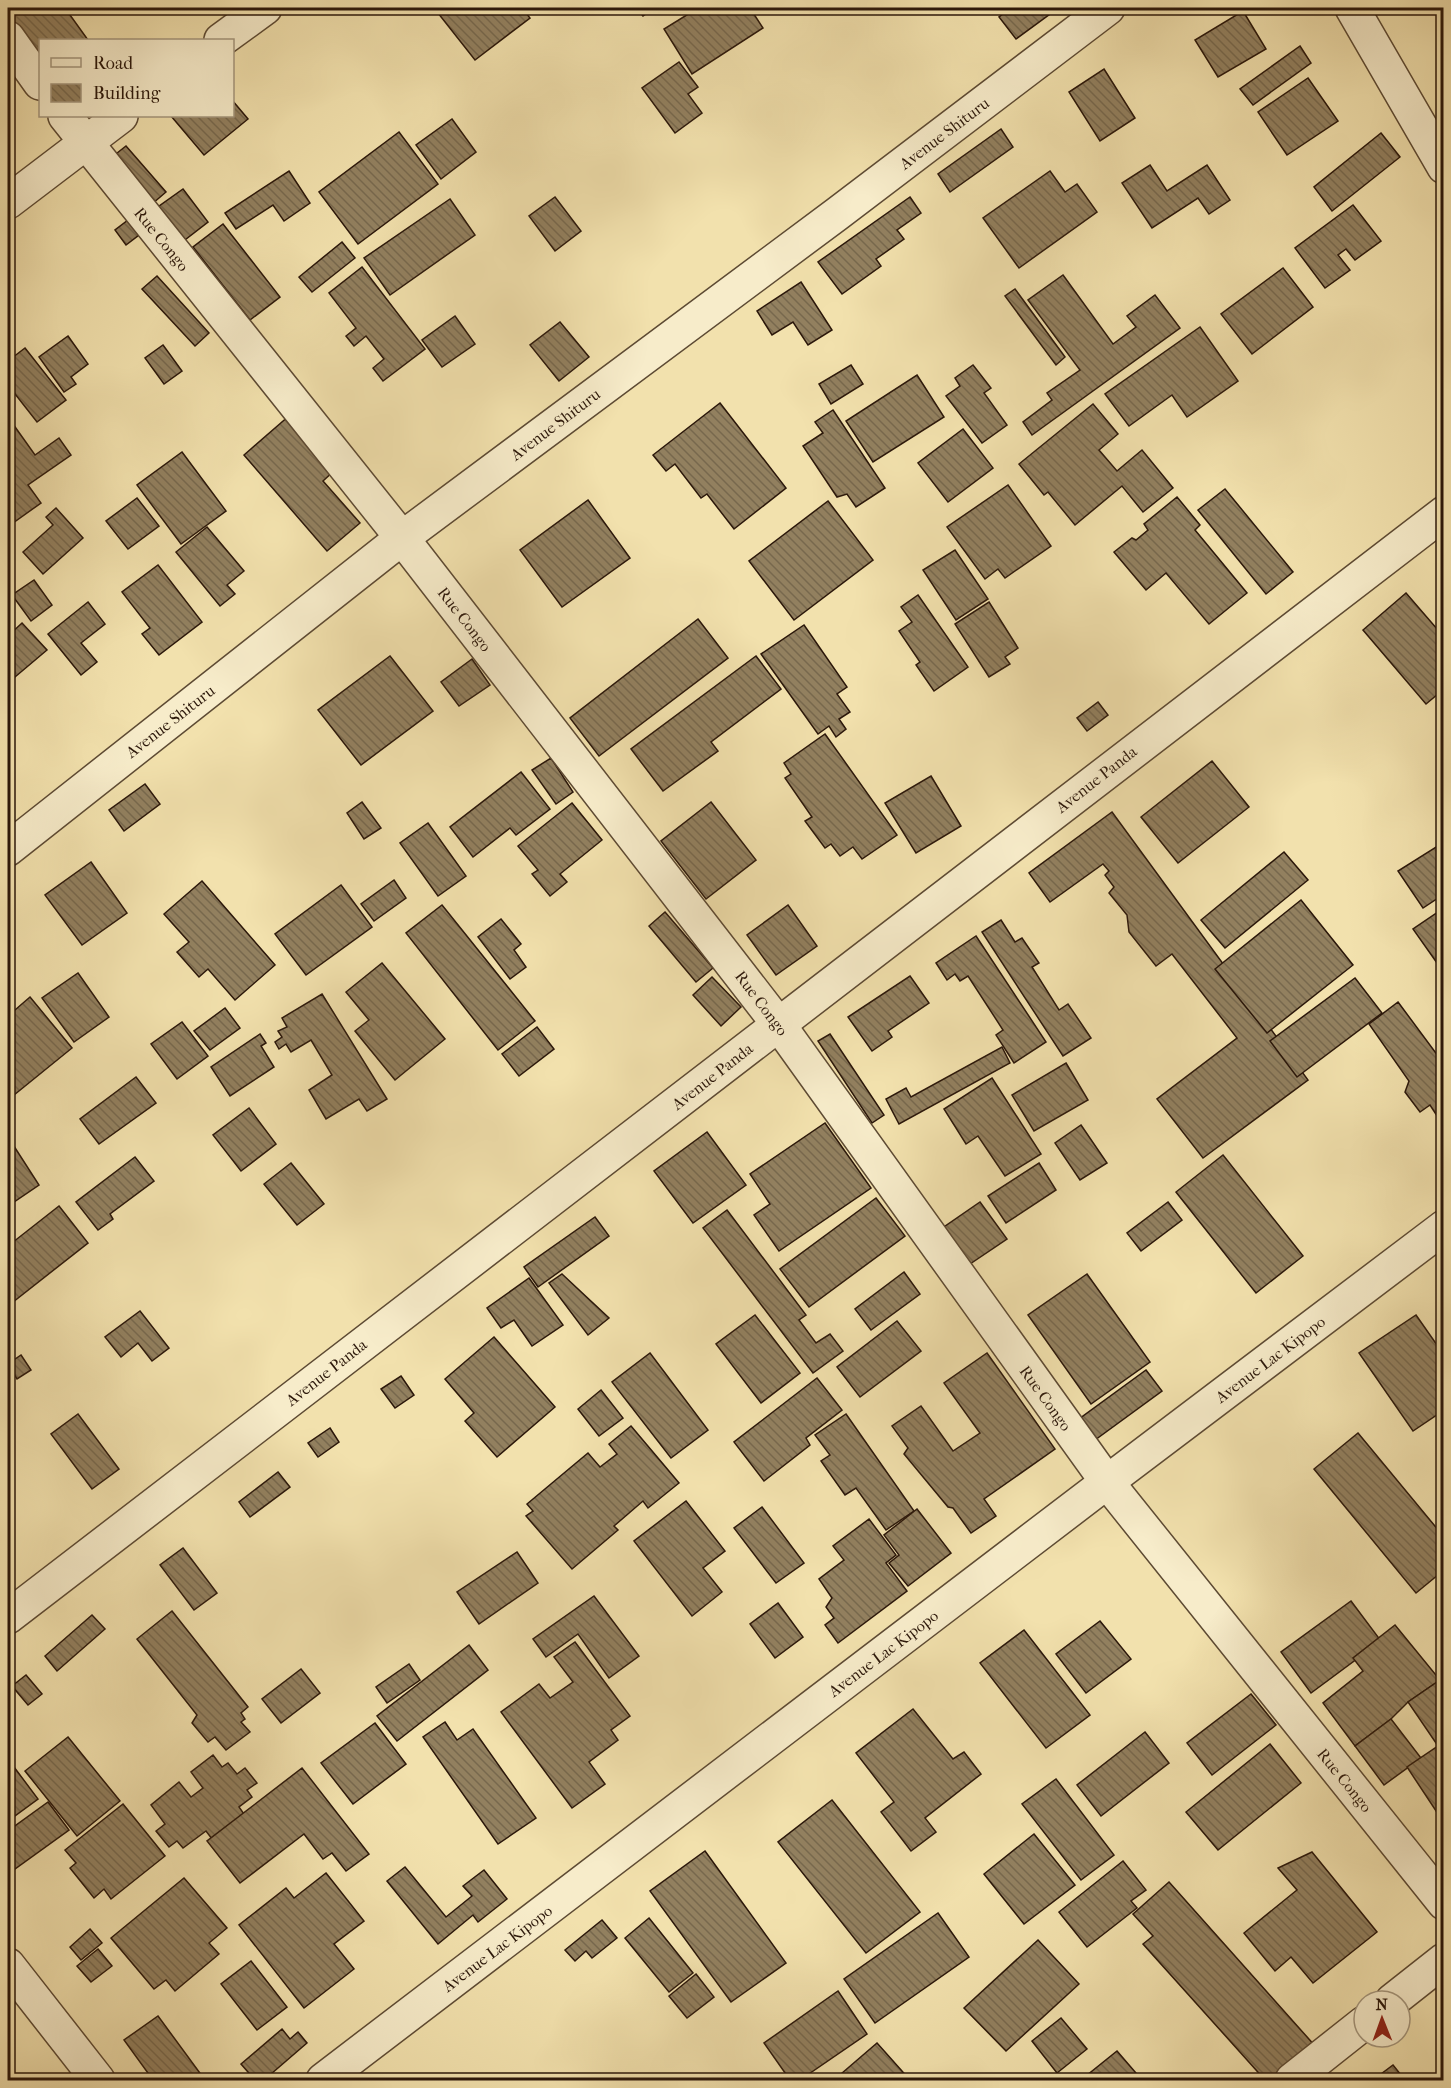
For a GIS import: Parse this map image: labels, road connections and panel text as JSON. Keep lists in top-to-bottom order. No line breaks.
{"streets":{"street":["Avenue Shituru","Rue Congo","Avenue Panda","Avenue Lac Kipopo"]},"crossings":[["Avenue Shituru","Rue Congo"],["Rue Congo","Avenue Panda"],["Rue Congo","Avenue Lac Kipopo"]],"legend":["Road","Building"],"north":"top"}
